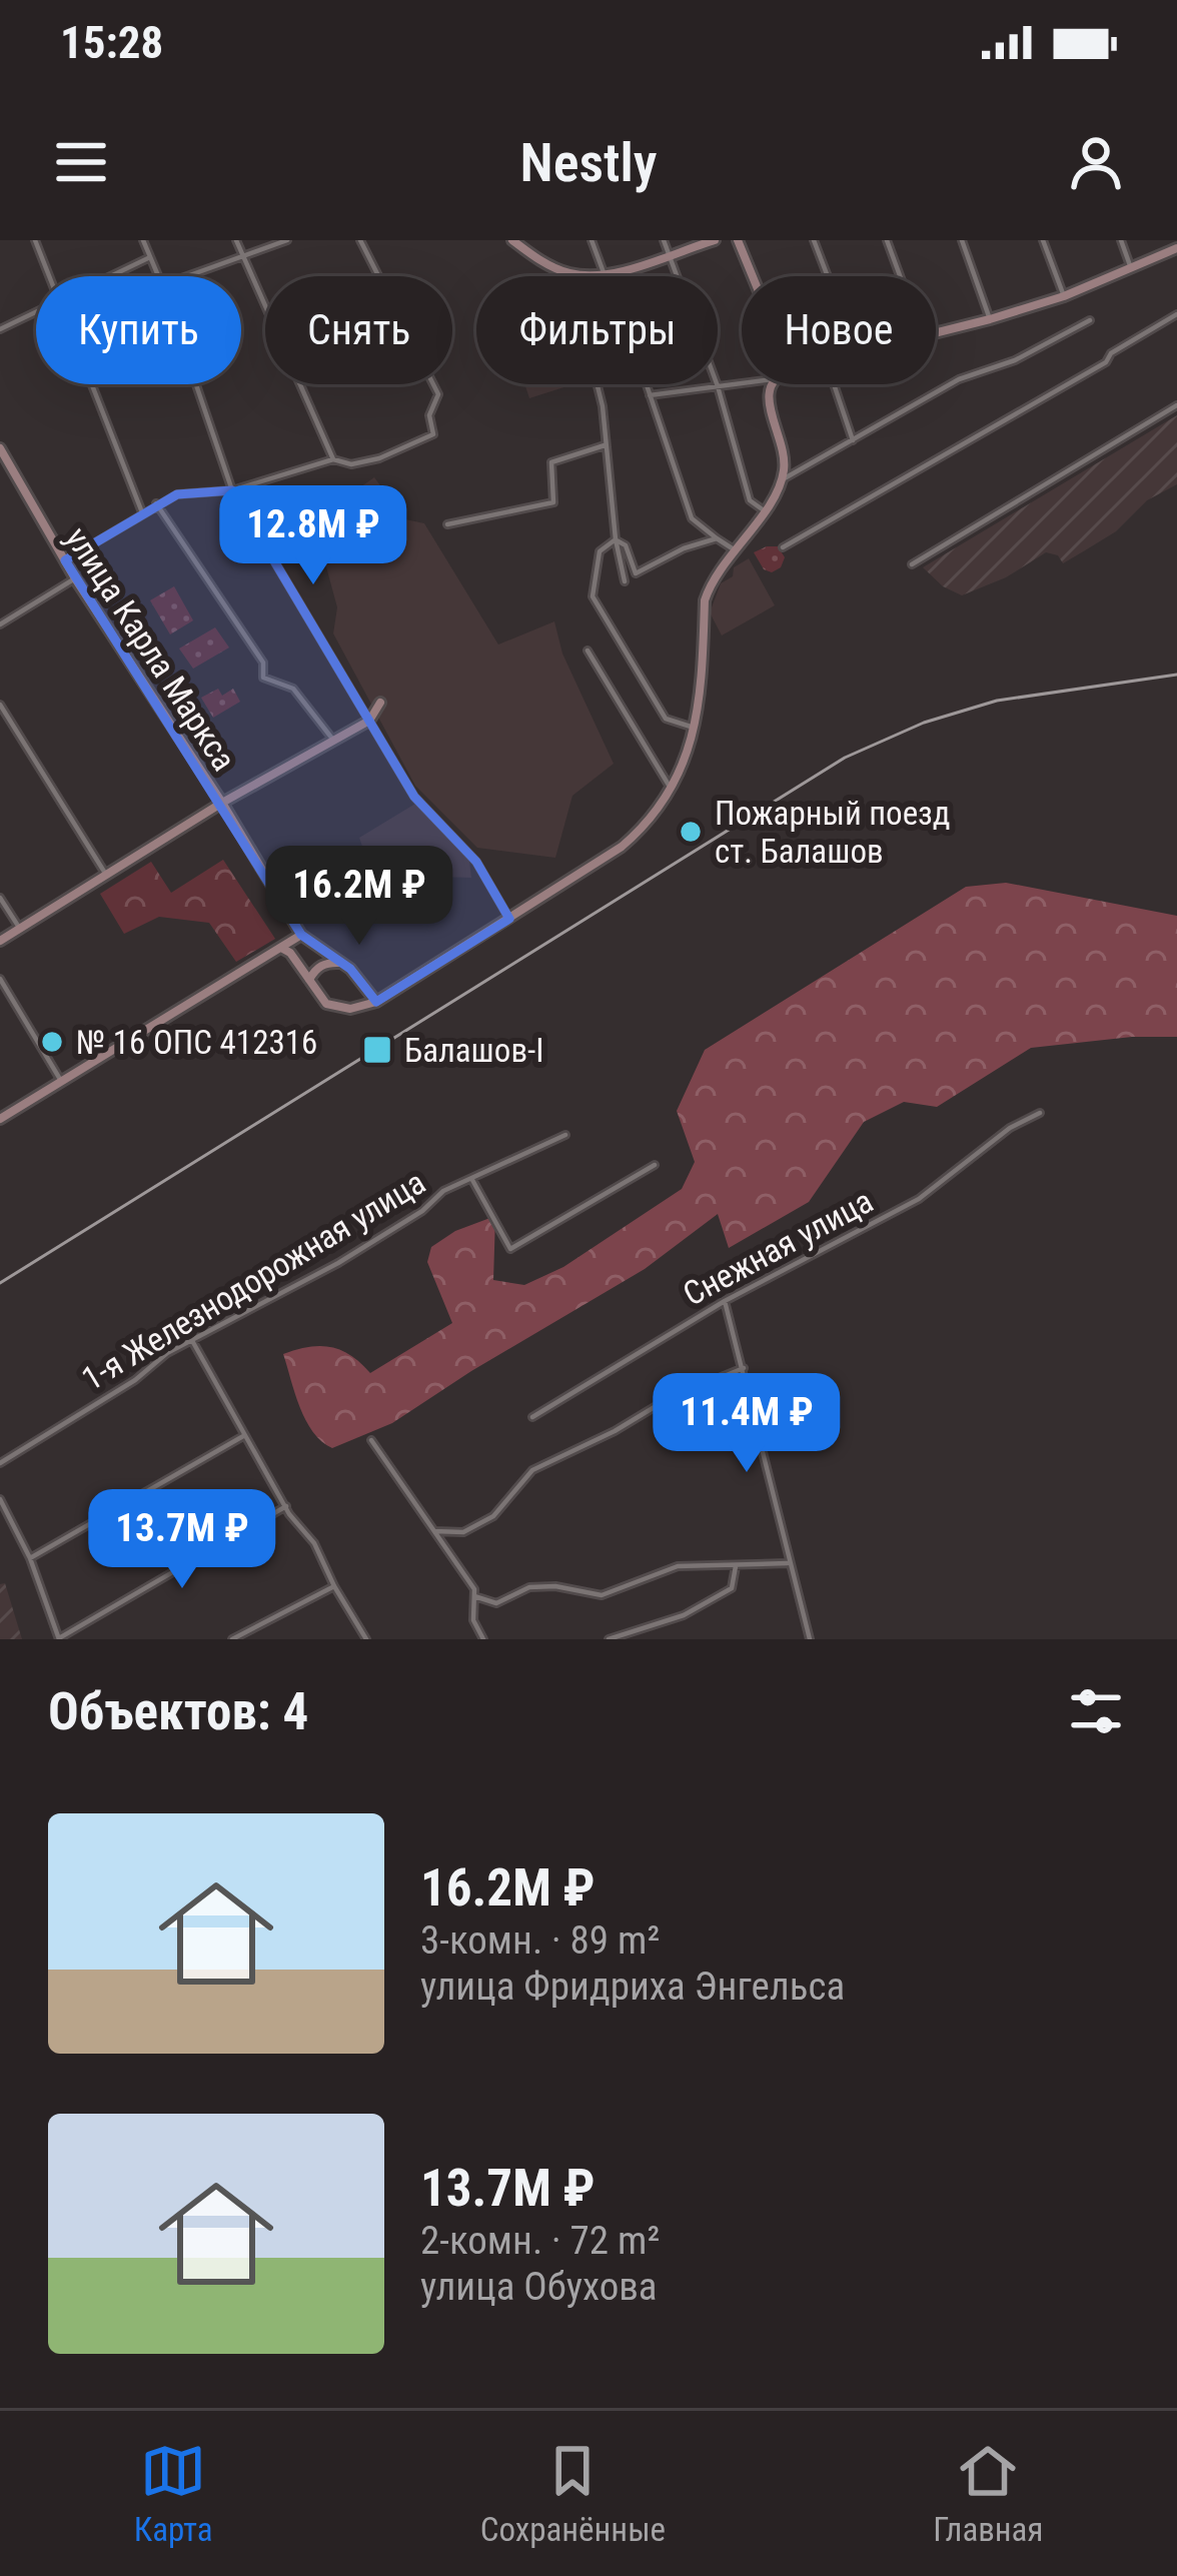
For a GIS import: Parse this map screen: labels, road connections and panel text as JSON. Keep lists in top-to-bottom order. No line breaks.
{"streets":{"main road":["улица Карла Маркса"],"street":["Снежная улица","1-я Железнодорожная улица"]},"places":{"other":["Пожарный поезд ст. Балашов","№ 16 ОПС 412316"],"transit":["Балашов-I"]},"page":{"status":"15:28","header":"Nestly","chip":["Купить","Снять","Фильтры","Новое"],"price":["12.8M ₽","16.2M ₽","11.4M ₽","13.7M ₽"],"heading":"Объектов: 4","list":[{"name":"16.2M ₽","note":"3-комн. · 89 m² · улица Фридриха Энгельса"},{"name":"13.7M ₽","note":"2-комн. · 72 m² · улица Обухова"}],"tabs":["Карта","Сохранённые","Главная"]}}
